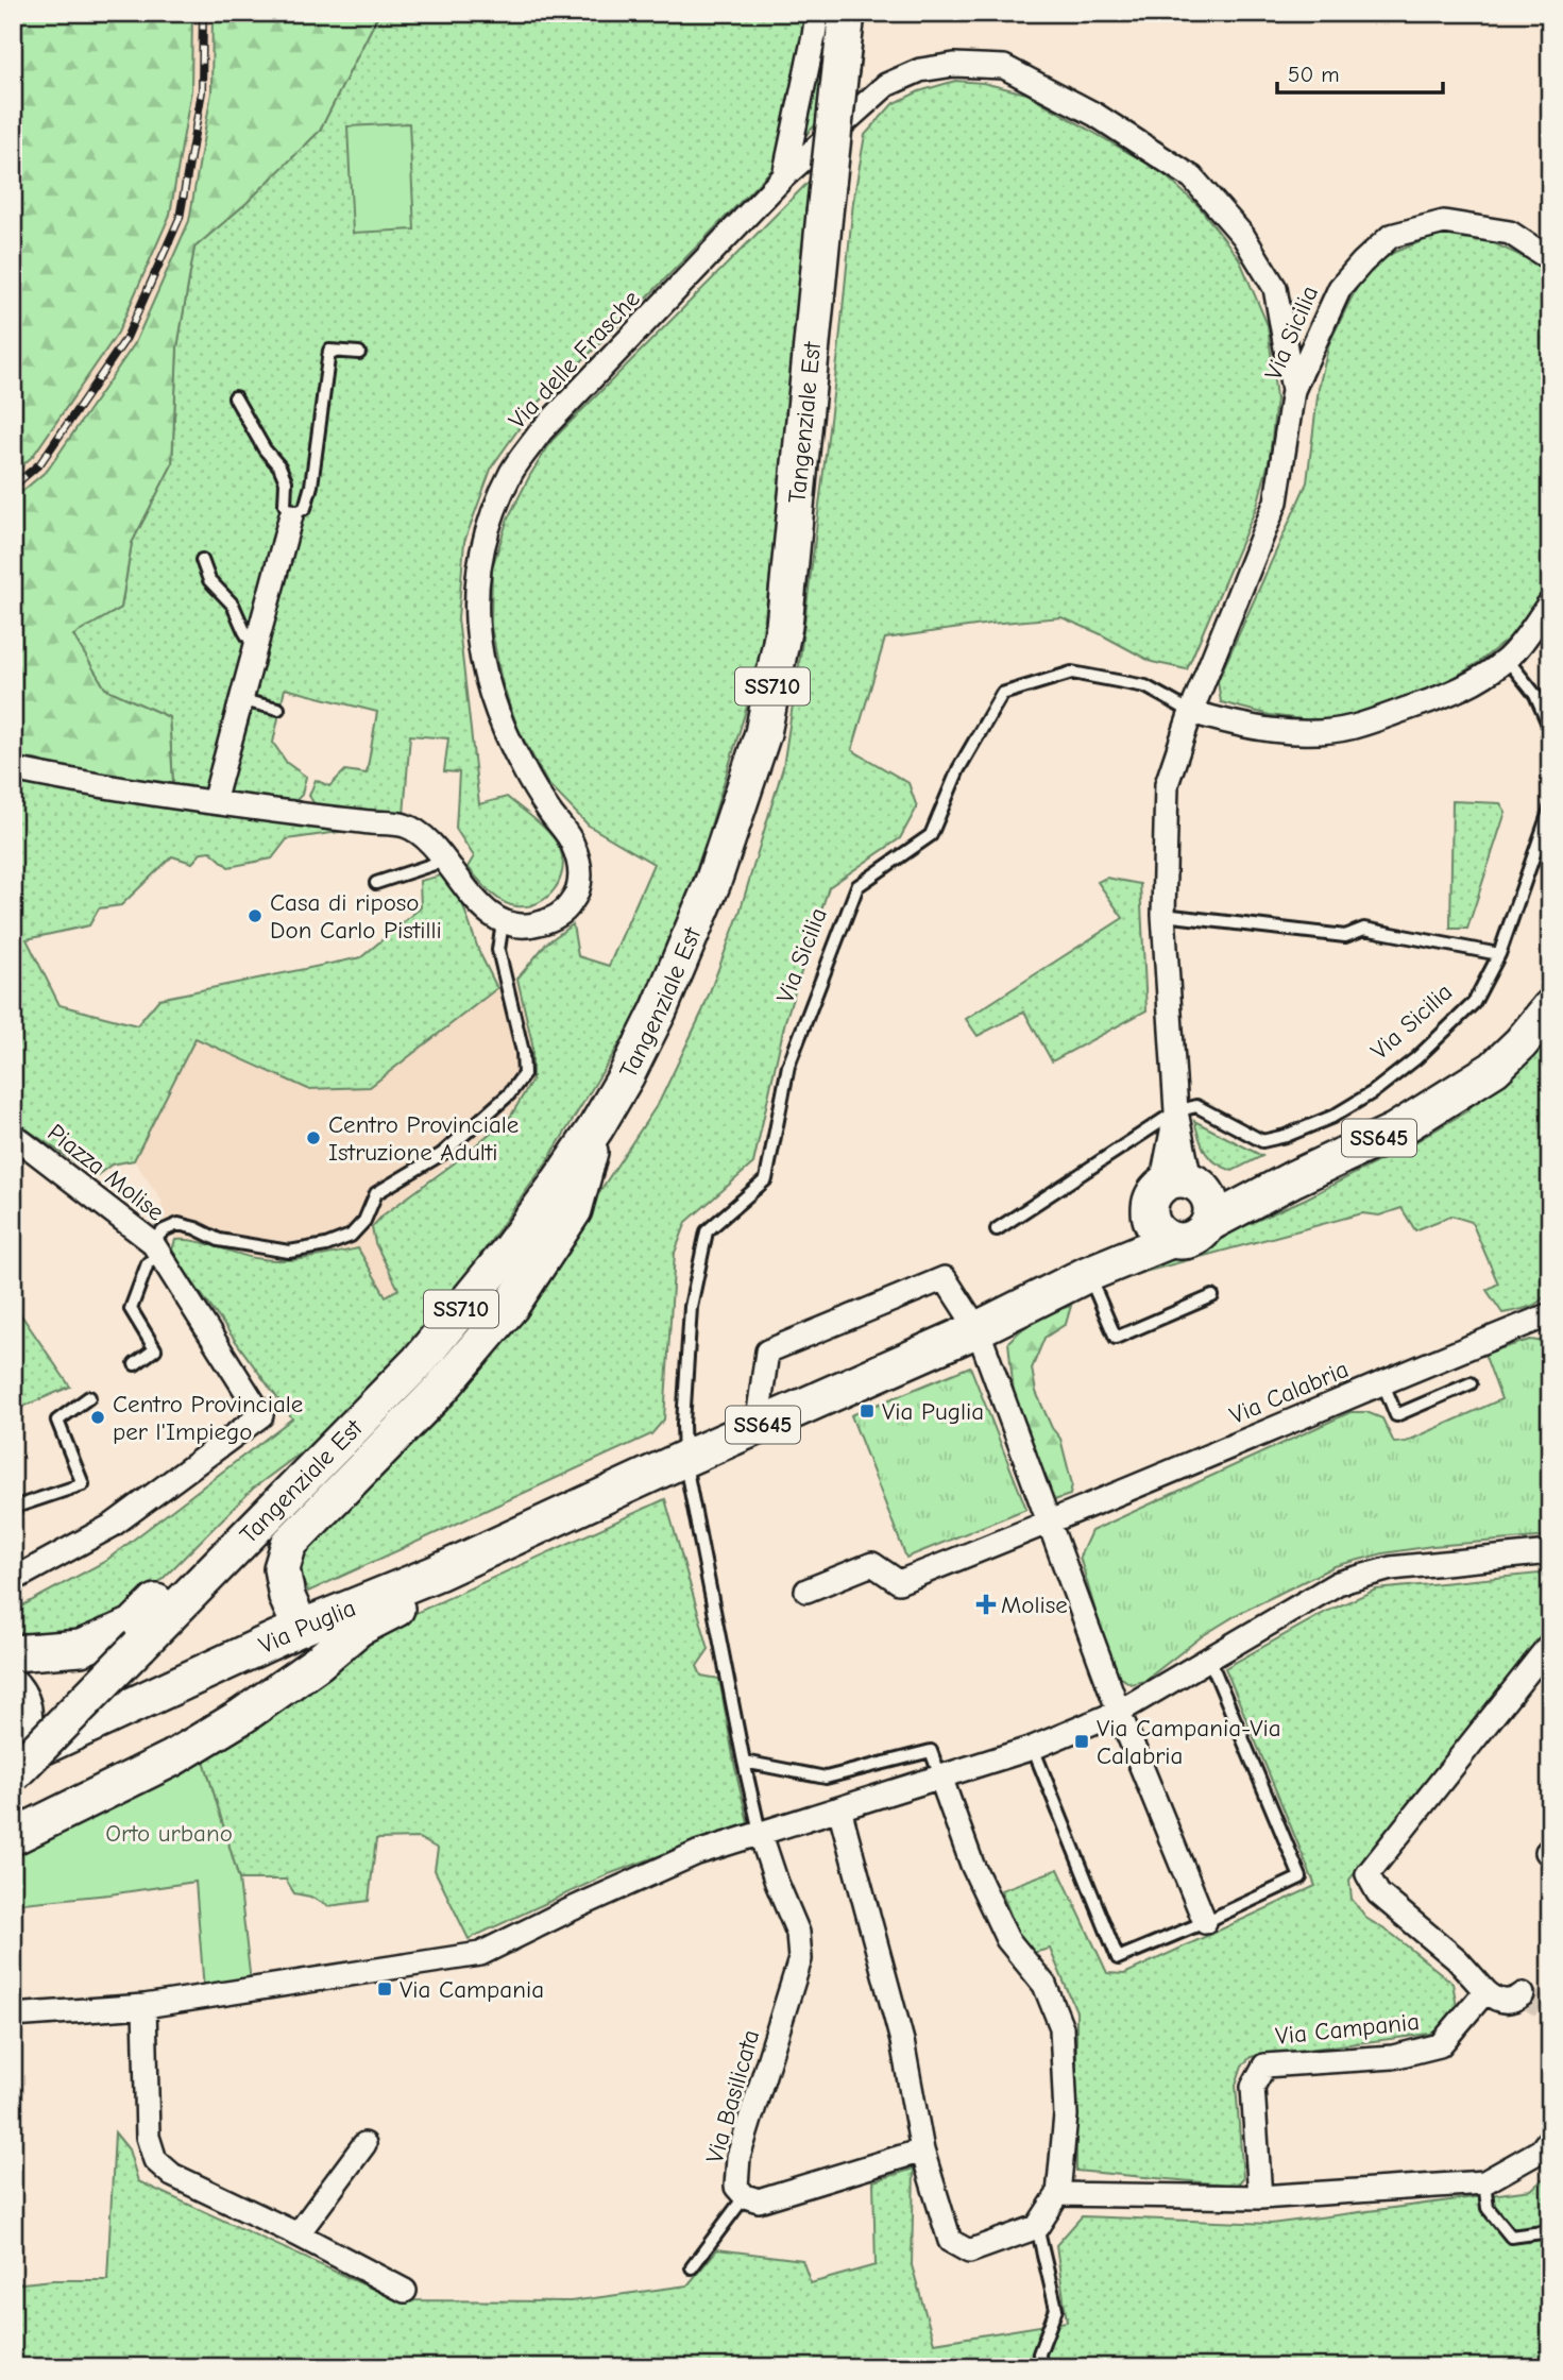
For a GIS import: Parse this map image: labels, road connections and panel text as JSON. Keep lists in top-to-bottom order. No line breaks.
{"streets":{"main road":["Tangenziale Est","SS710","SS645","Via Puglia"],"street":["Via Sicilia","Via delle Frasche","Piazza Molise","Via Calabria","Via Campania","Via Basilicata"]},"crossings":[["Via Sicilia","Via delle Frasche"],["Via Sicilia","Via Puglia"]],"parks":["Orto urbano"],"places":{"other":["Casa di riposo Don Carlo Pistilli","Centro Provinciale Istruzione Adulti","Centro Provinciale per l'Impiego"],"transit":["Via Puglia","Via Campania-Via Calabria","Via Campania"],"health":["Molise"]},"scale_bar":"50 m"}
